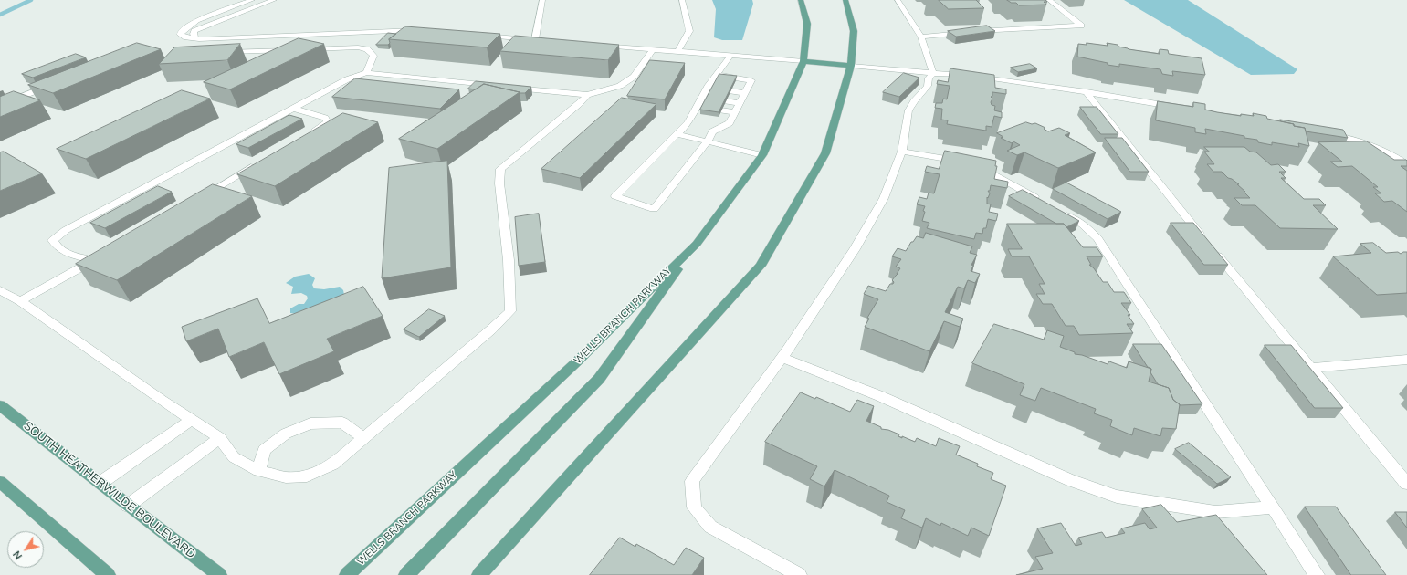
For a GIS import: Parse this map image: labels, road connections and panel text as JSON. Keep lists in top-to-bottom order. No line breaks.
{"streets":{"main road":["WELLS BRANCH PARKWAY","SOUTH HEATHERWILDE BOULEVARD"]},"north":"bottom left"}
